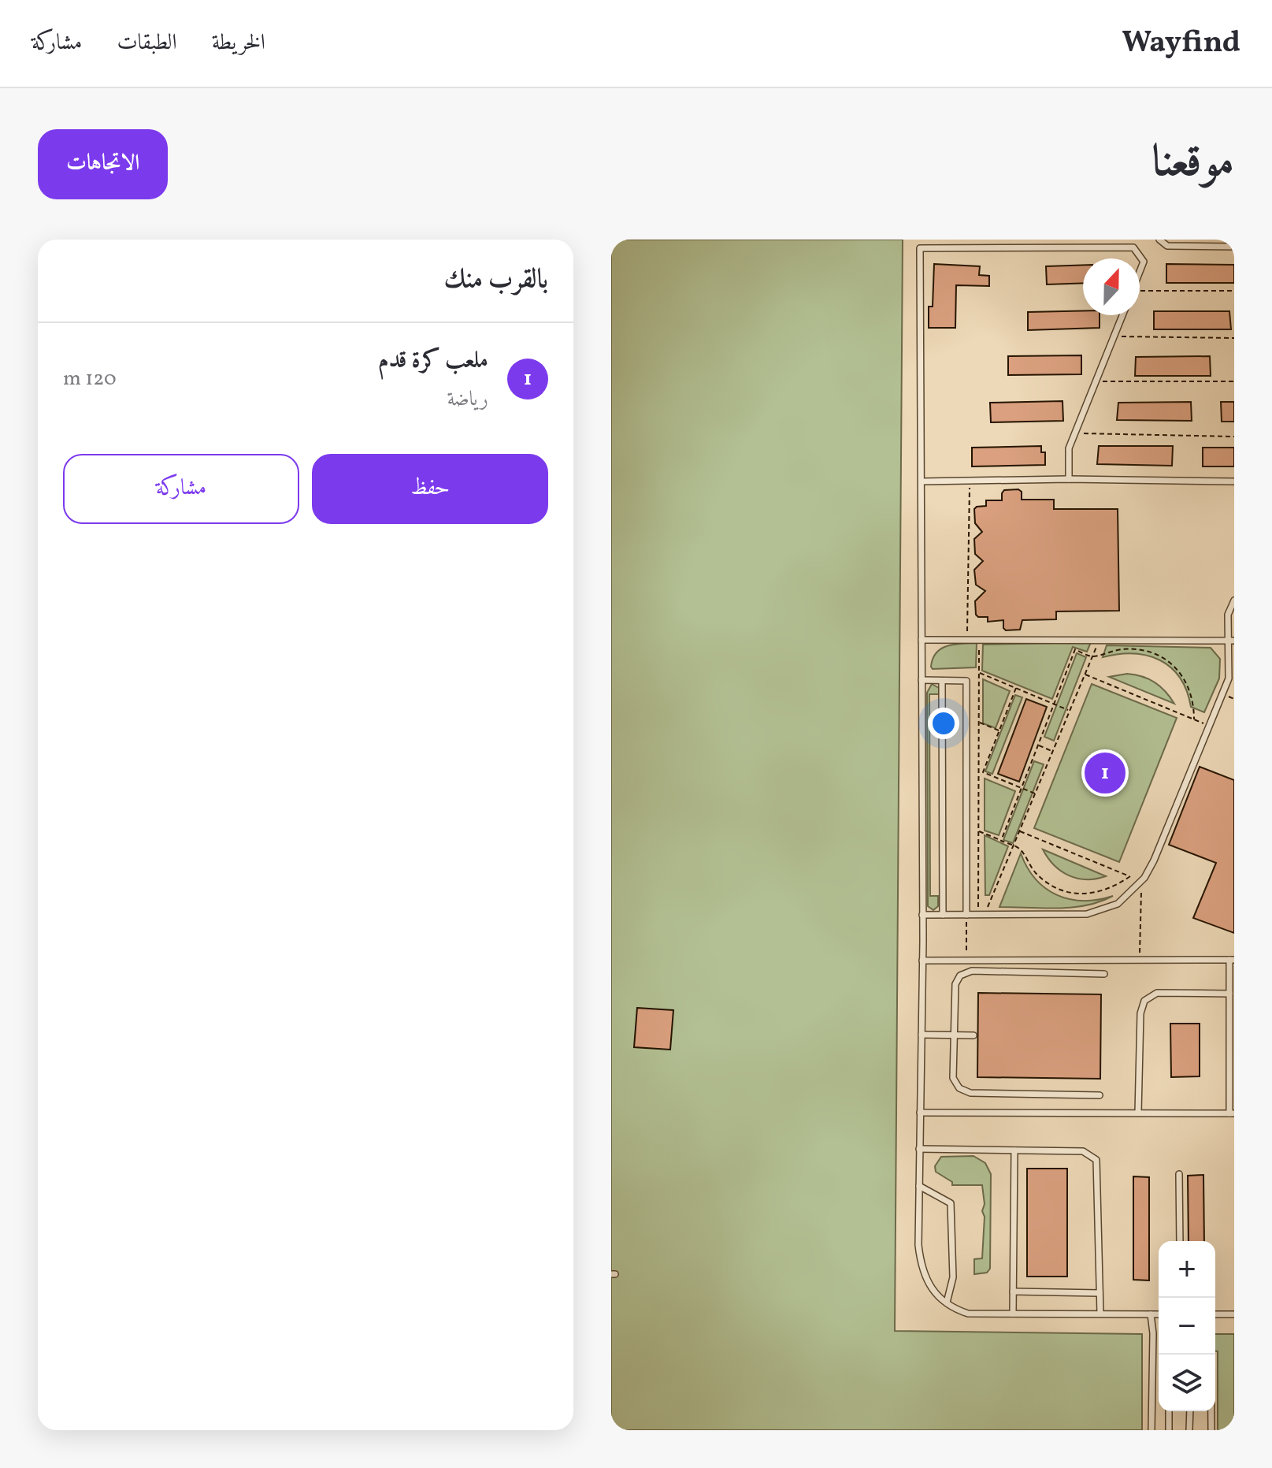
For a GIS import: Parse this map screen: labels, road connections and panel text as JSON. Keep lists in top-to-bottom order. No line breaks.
{"north":"top","page":{"header":"Wayfind","nav":["الخريطة","الطبقات","مشاركة"],"title":"موقعنا","buttons":["الاتجاهات",["حفظ","مشاركة"]],"heading":"بالقرب منك","list":[{"mark":"1","name":"ملعب كرة قدم","note":"رياضة","value":"120 m"}],"pins":"1","map_buttons":["+","−"]}}
